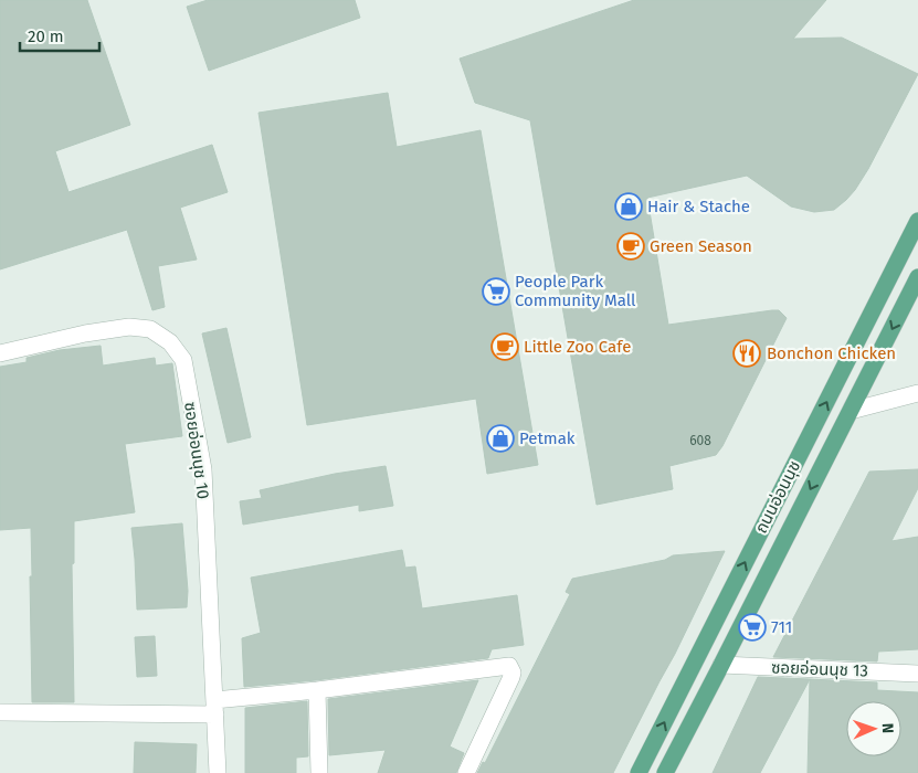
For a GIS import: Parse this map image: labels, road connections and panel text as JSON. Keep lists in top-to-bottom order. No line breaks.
{"streets":{"main road":["ถนนอ่อนนุช"],"street":["ซอยอ่อนนุช 10","ซอยอ่อนนุช 13"]},"crossings":[["ถนนอ่อนนุช","ซอยอ่อนนุช 13"]],"places":{"shop":["Hair & Stache","Petmak"],"cafe":["Green Season","Little Zoo Cafe"],"supermarket":["People Park Community Mall","711"],"restaurant":["Bonchon Chicken"]},"house_numbers":["608"],"scale_bar":"20 m","north":"right"}
